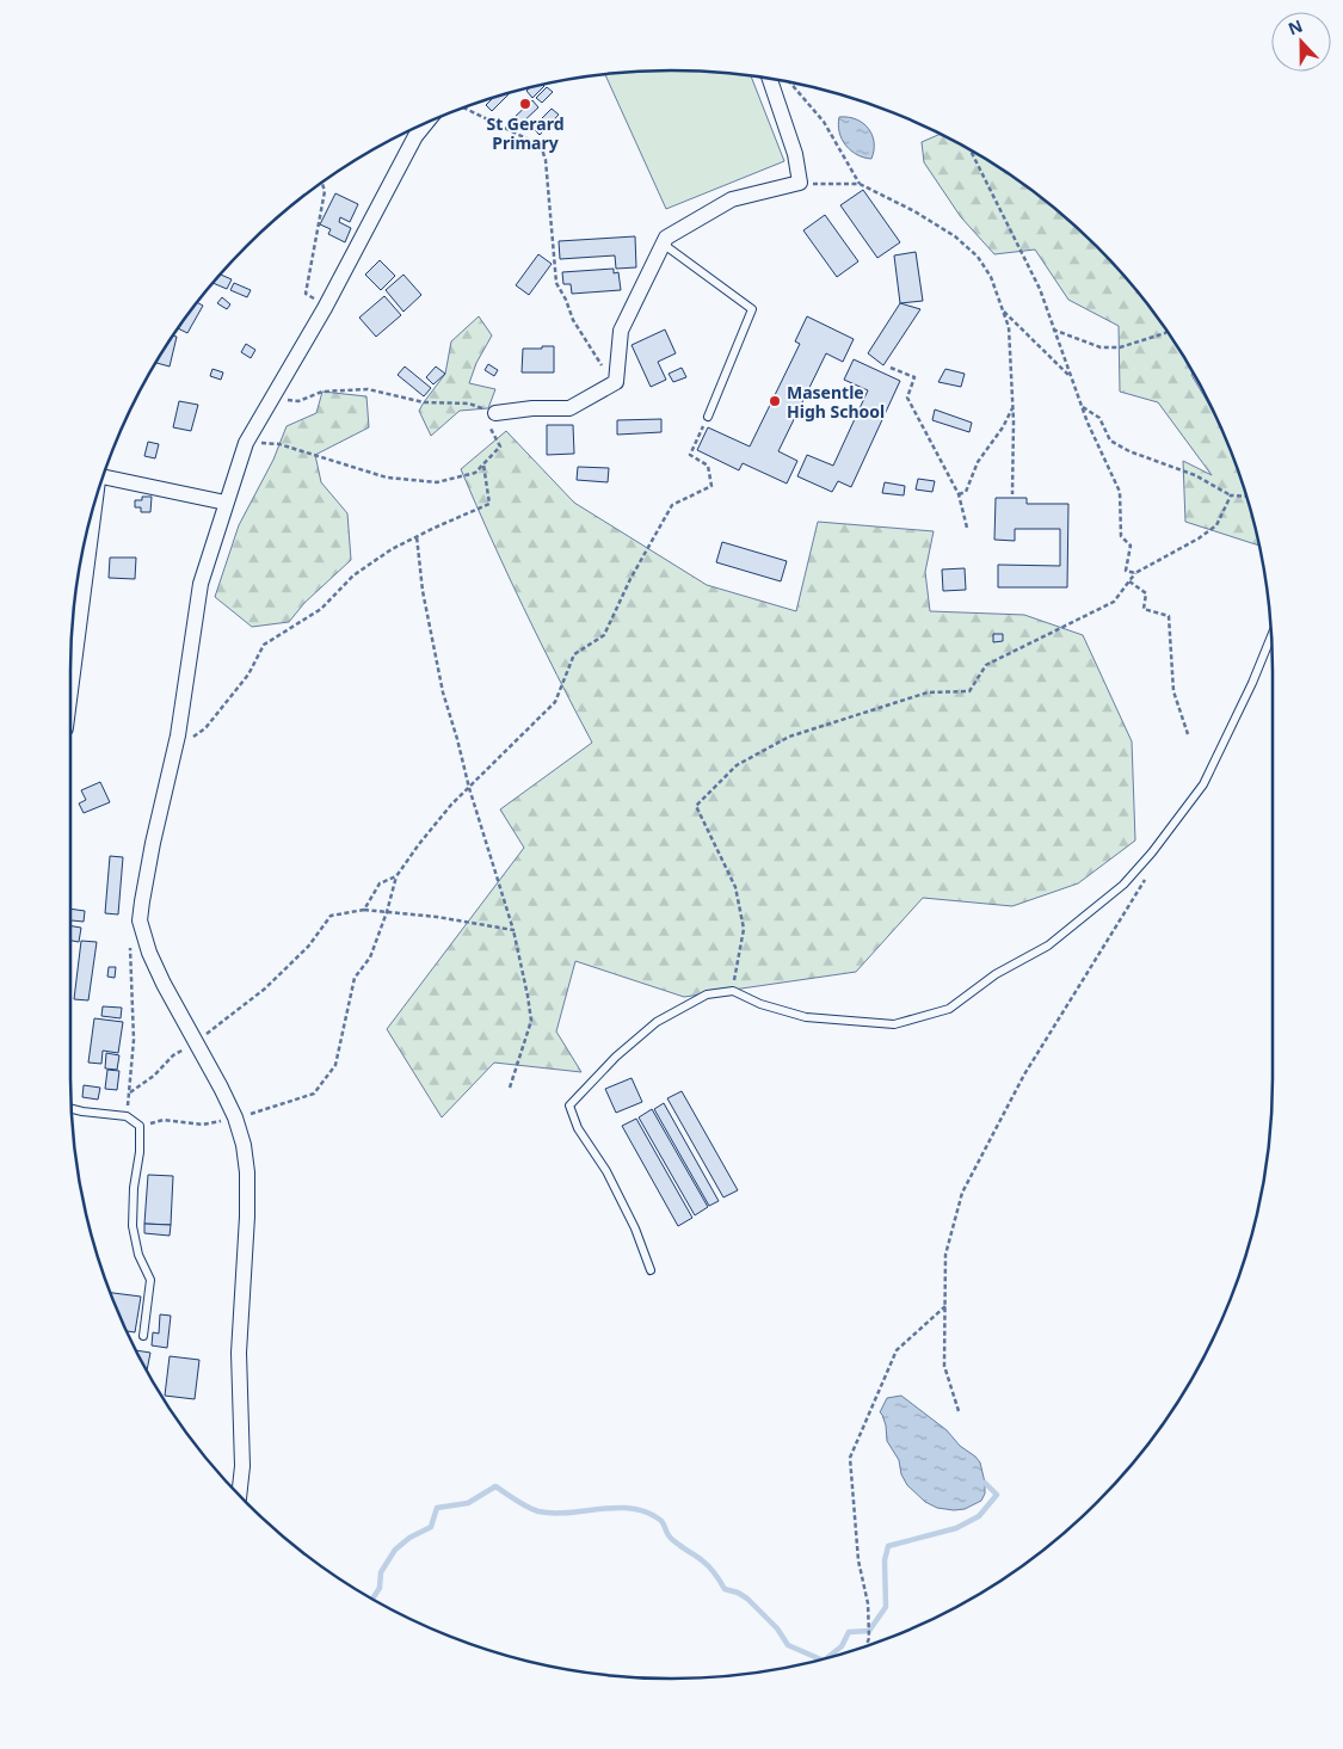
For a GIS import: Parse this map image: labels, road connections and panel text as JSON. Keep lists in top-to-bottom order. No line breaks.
{"places":["St Gerard Primary","Masentle High School"],"north":"top"}
